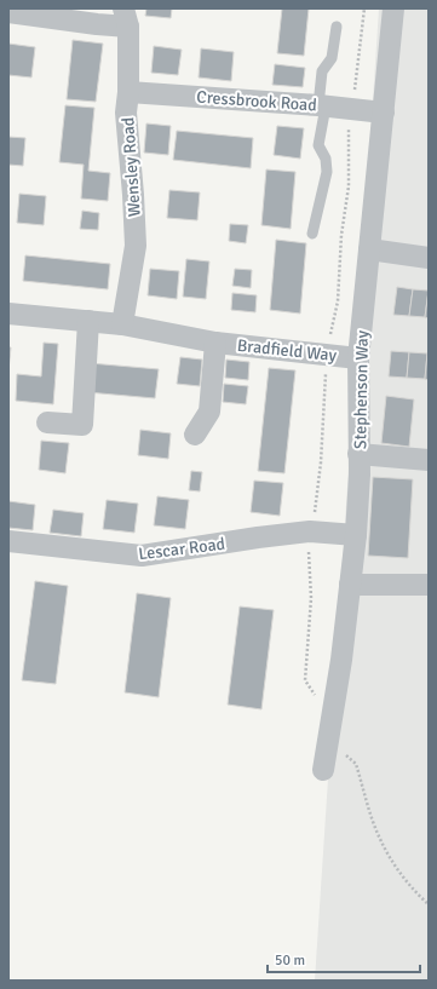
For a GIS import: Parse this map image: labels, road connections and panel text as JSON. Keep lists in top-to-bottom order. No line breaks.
{"streets":{"street":["Cressbrook Road","Wensley Road","Bradfield Way","Stephenson Way","Lescar Road"]},"crossings":[["Cressbrook Road","Wensley Road"],["Cressbrook Road","Stephenson Way"],["Wensley Road","Bradfield Way"],["Bradfield Way","Stephenson Way"],["Stephenson Way","Lescar Road"]],"scale_bar":"50 m"}
